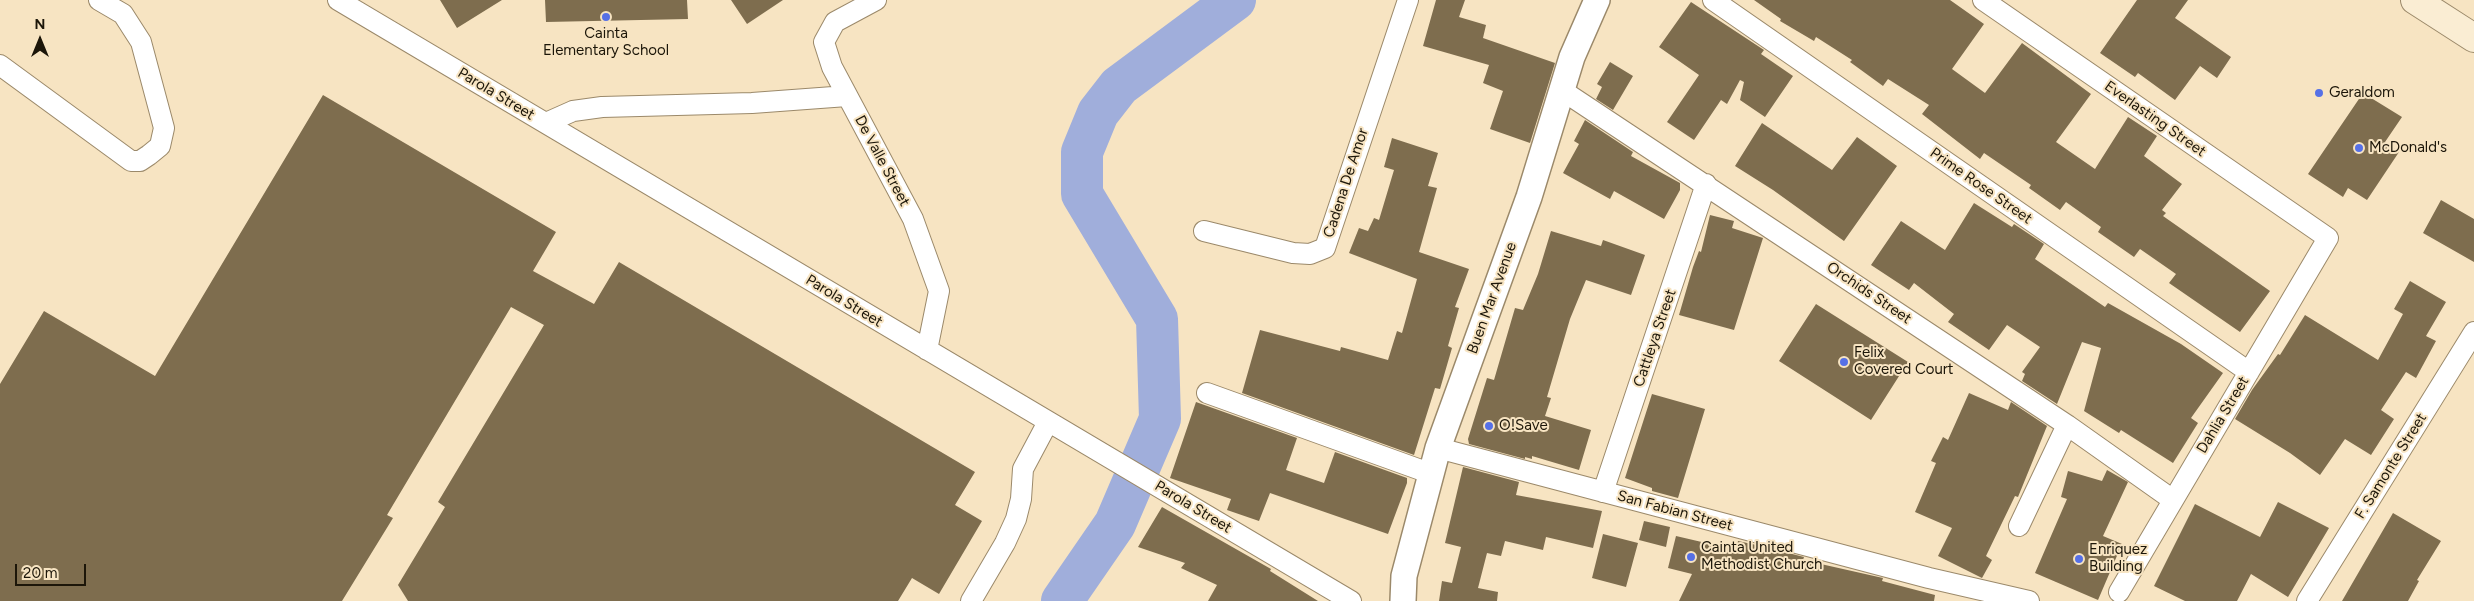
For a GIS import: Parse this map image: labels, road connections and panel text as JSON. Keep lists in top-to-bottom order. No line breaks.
{"streets":{"street":["Parola Street","Everlasting Street","De Valle Street","Cadena De Amor","Prime Rose Street","Orchids Street","Buen Mar Avenue","Cattleya Street","Dahlia Street","F. Samonte Street","San Fabian Street"]},"crossings":[["Parola Street","De Valle Street"],["Everlasting Street","Dahlia Street"],["Prime Rose Street","Dahlia Street"],["Orchids Street","Buen Mar Avenue"],["Orchids Street","Cattleya Street"],["Orchids Street","Dahlia Street"],["Buen Mar Avenue","San Fabian Street"],["Cattleya Street","San Fabian Street"]],"places":["Cainta Elementary School","Geraldom","McDonald's","Felix Covered Court","O!Save","Cainta United Methodist Church","Enriquez Building"],"scale_bar":"20 m","north":"top"}
